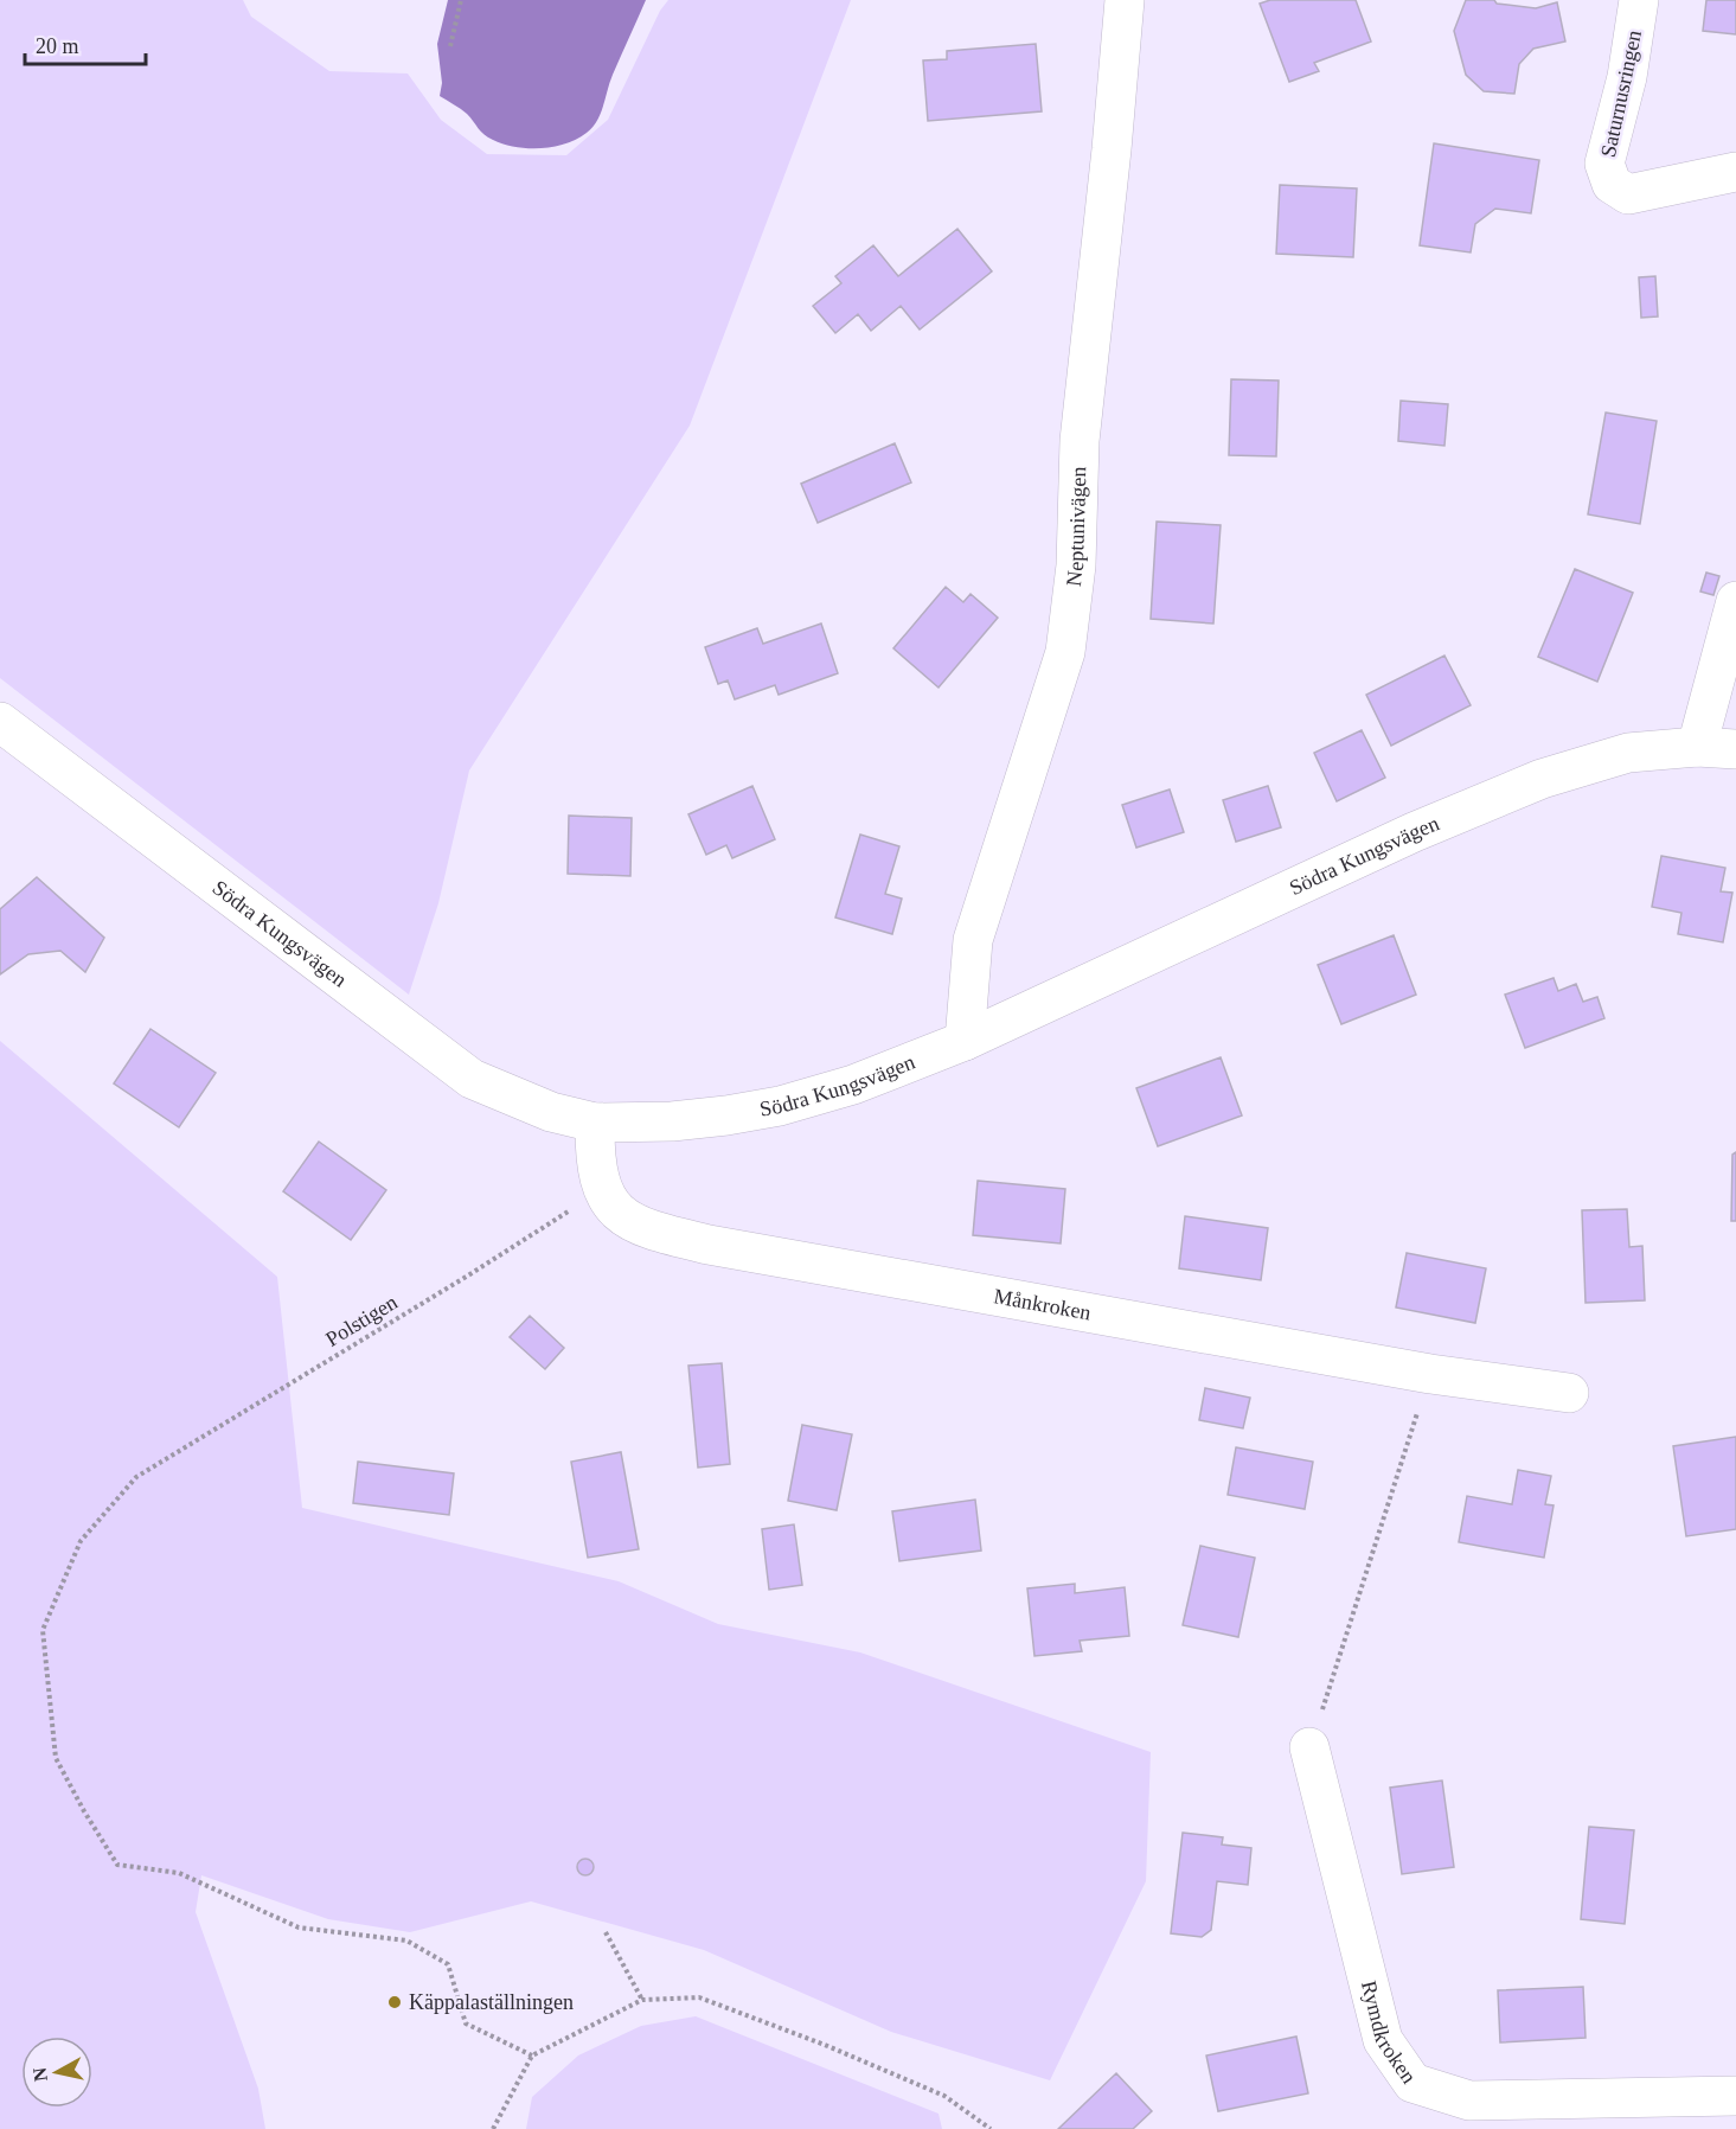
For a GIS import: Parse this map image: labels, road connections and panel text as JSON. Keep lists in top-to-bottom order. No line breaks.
{"streets":{"street":["Saturnusringen","Neptunivägen","Södra Kungsvägen","Månkroken","Rymdkroken"],"path":["Polstigen"]},"crossings":[["Neptunivägen","Södra Kungsvägen"],["Södra Kungsvägen","Månkroken"],["Månkroken","Polstigen"]],"places":["Käppalaställningen"],"scale_bar":"20 m","north":"left"}
